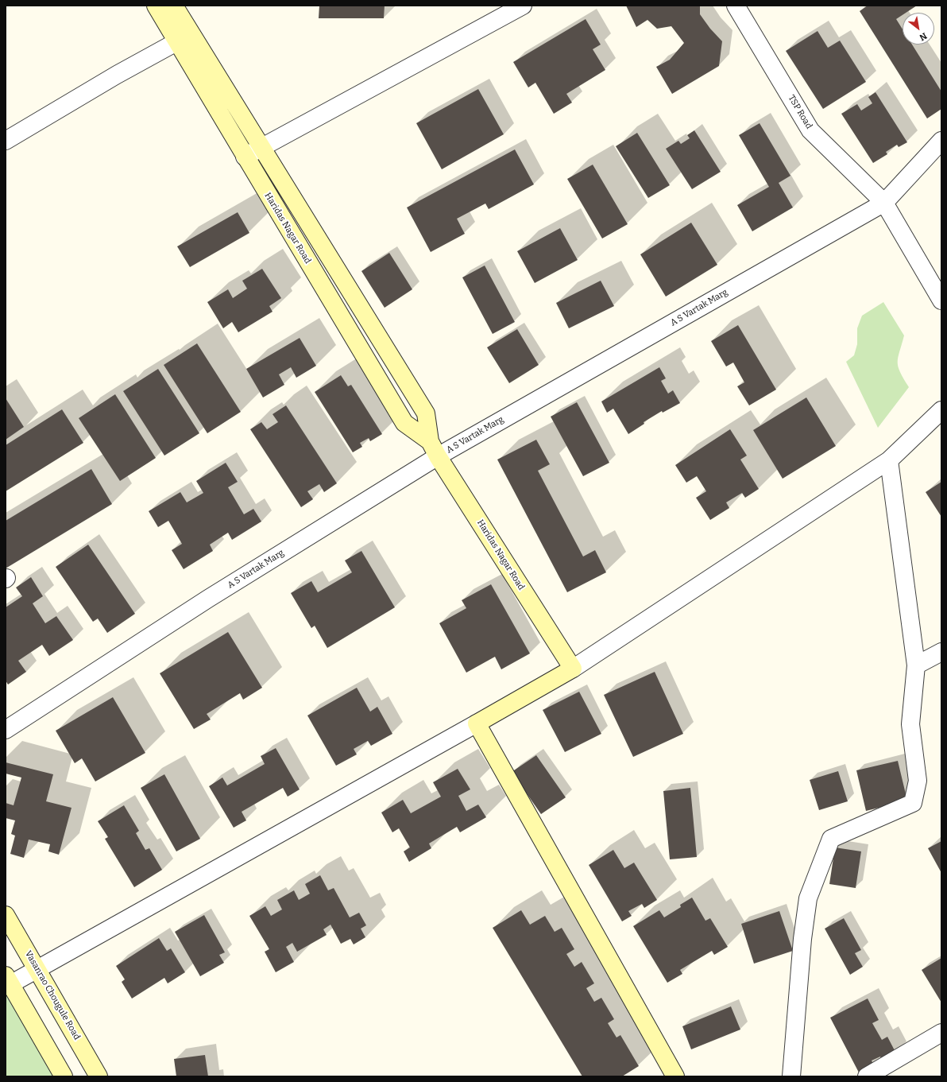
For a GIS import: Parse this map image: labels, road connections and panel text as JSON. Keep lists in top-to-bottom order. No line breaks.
{"streets":{"street":["TSP Road","Haridas Nagar Road","A S Vartak Marg","Vasanrao Chougule Road"]},"crossings":[["TSP Road","A S Vartak Marg"],["Haridas Nagar Road","A S Vartak Marg"]],"north":"bottom right"}
